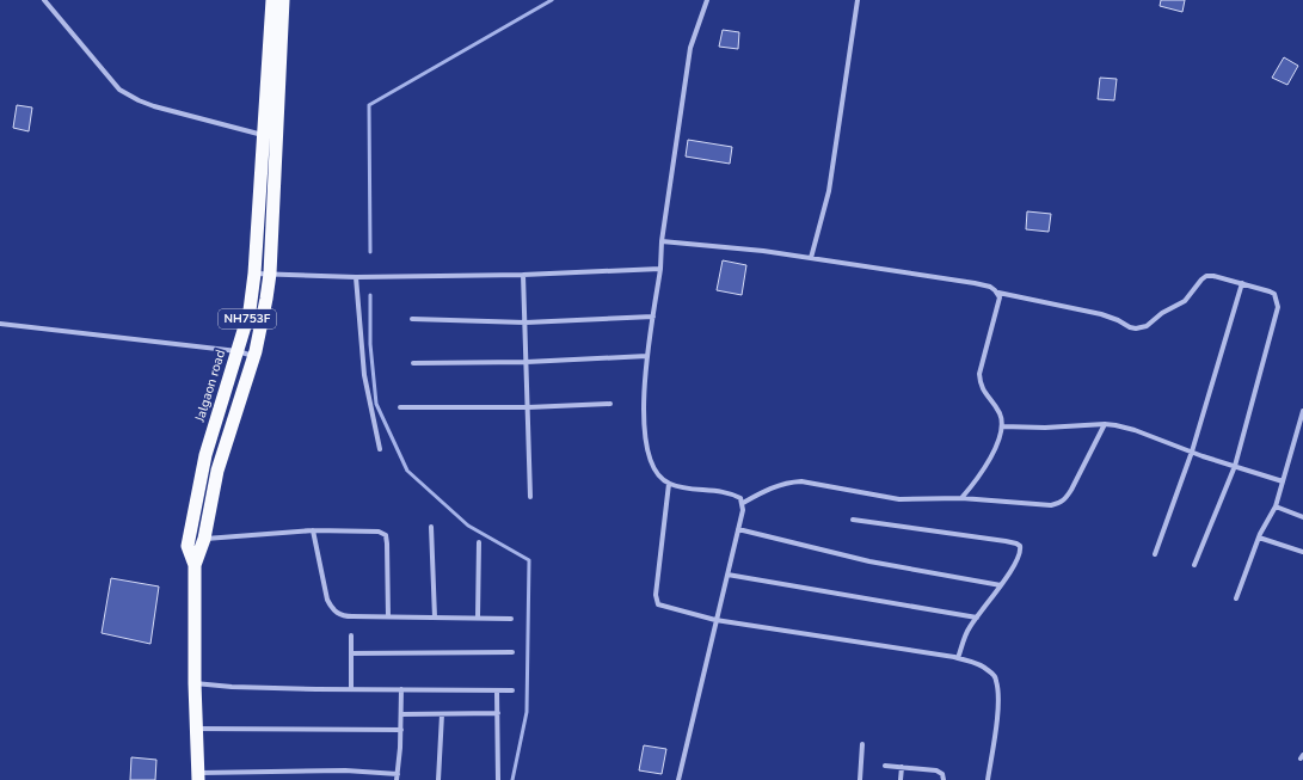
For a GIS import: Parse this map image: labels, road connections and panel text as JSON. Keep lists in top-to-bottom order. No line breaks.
{"streets":{"highway":["NH753F","Jalgaon road"]},"crossings":[["NH753F","Jalgaon road"]]}
